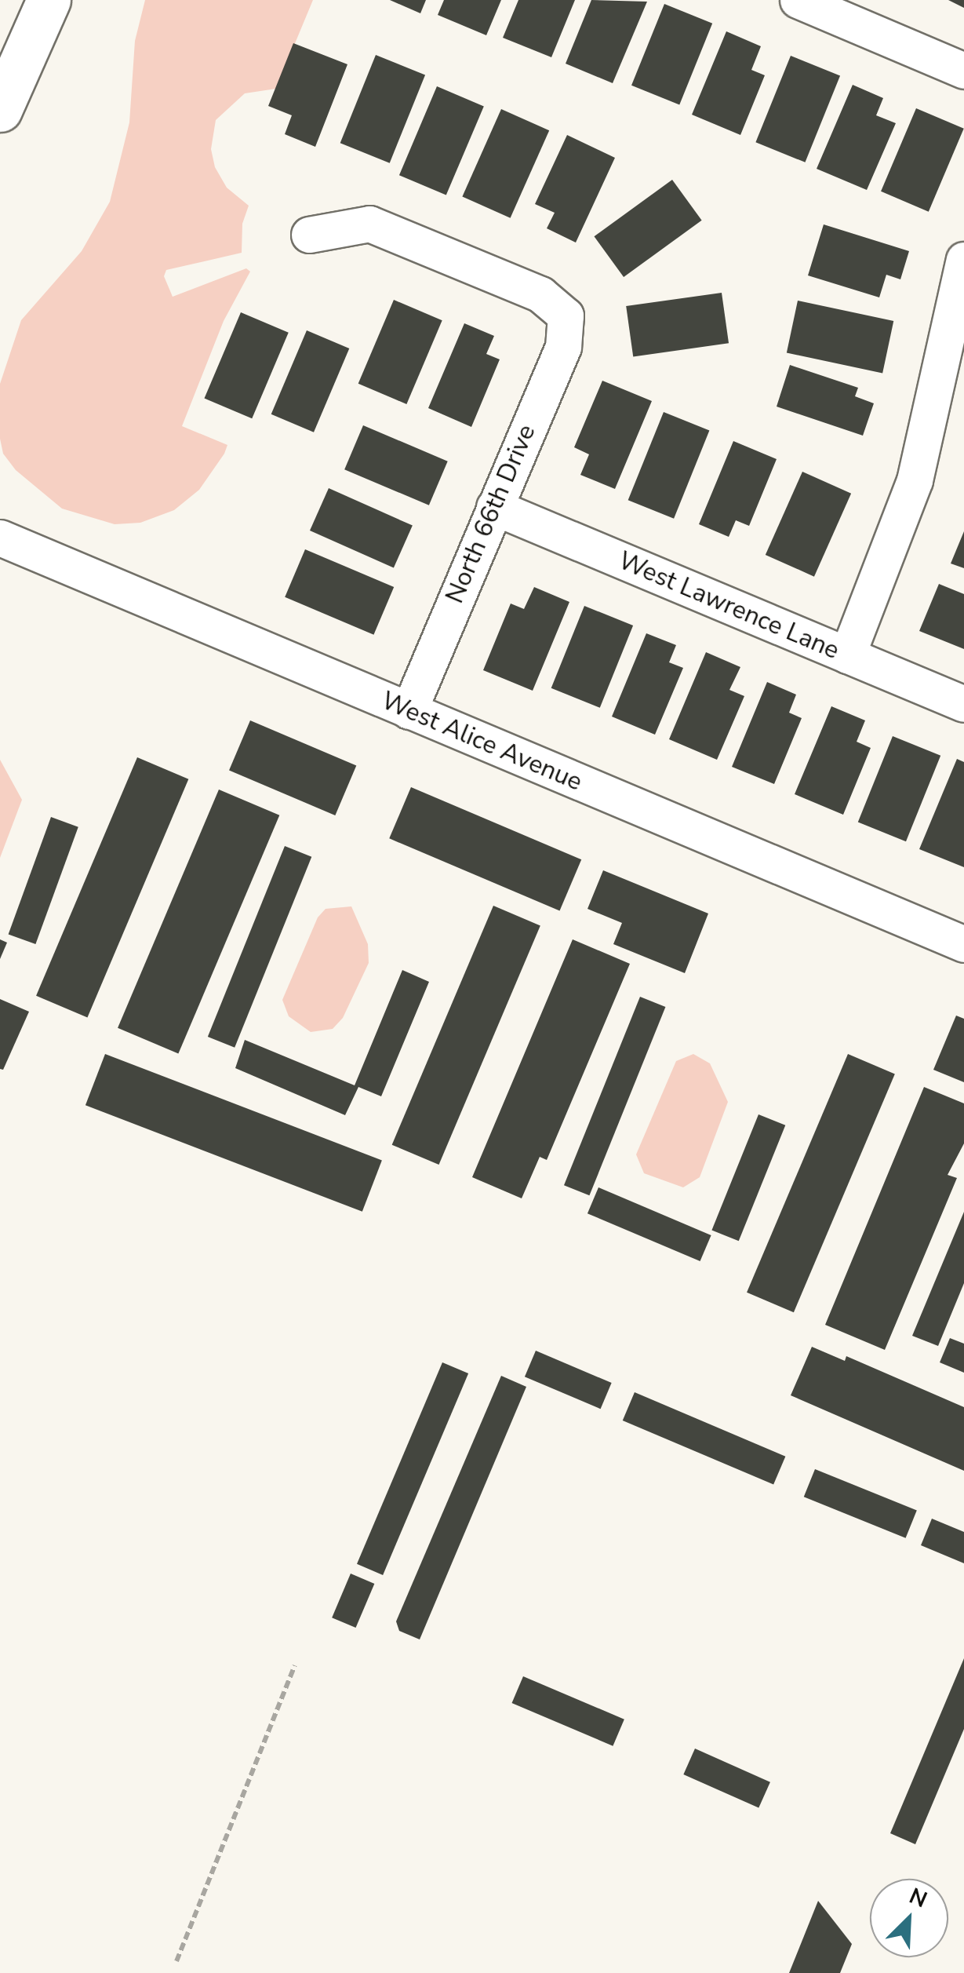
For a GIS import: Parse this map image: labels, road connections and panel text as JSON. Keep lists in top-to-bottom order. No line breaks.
{"streets":{"street":["North 66th Drive","West Lawrence Lane","West Alice Avenue"]},"crossings":[["North 66th Drive","West Lawrence Lane"],["North 66th Drive","West Alice Avenue"]],"north":"top right"}
